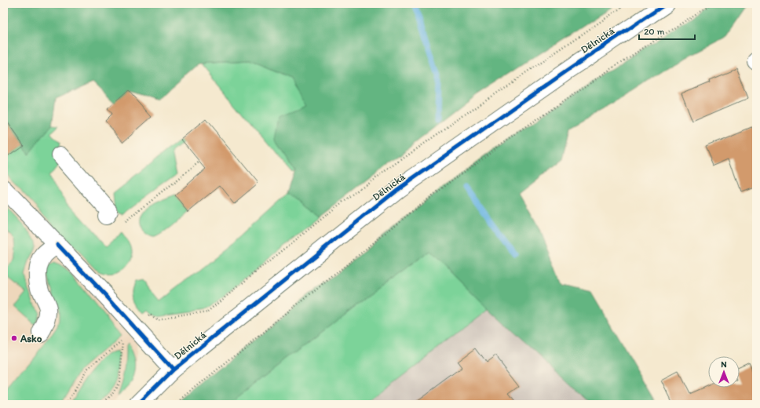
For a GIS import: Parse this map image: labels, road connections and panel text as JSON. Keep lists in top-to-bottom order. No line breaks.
{"streets":{"street":["Dělnická"]},"places":["Asko"],"scale_bar":"20 m","north":"top"}
